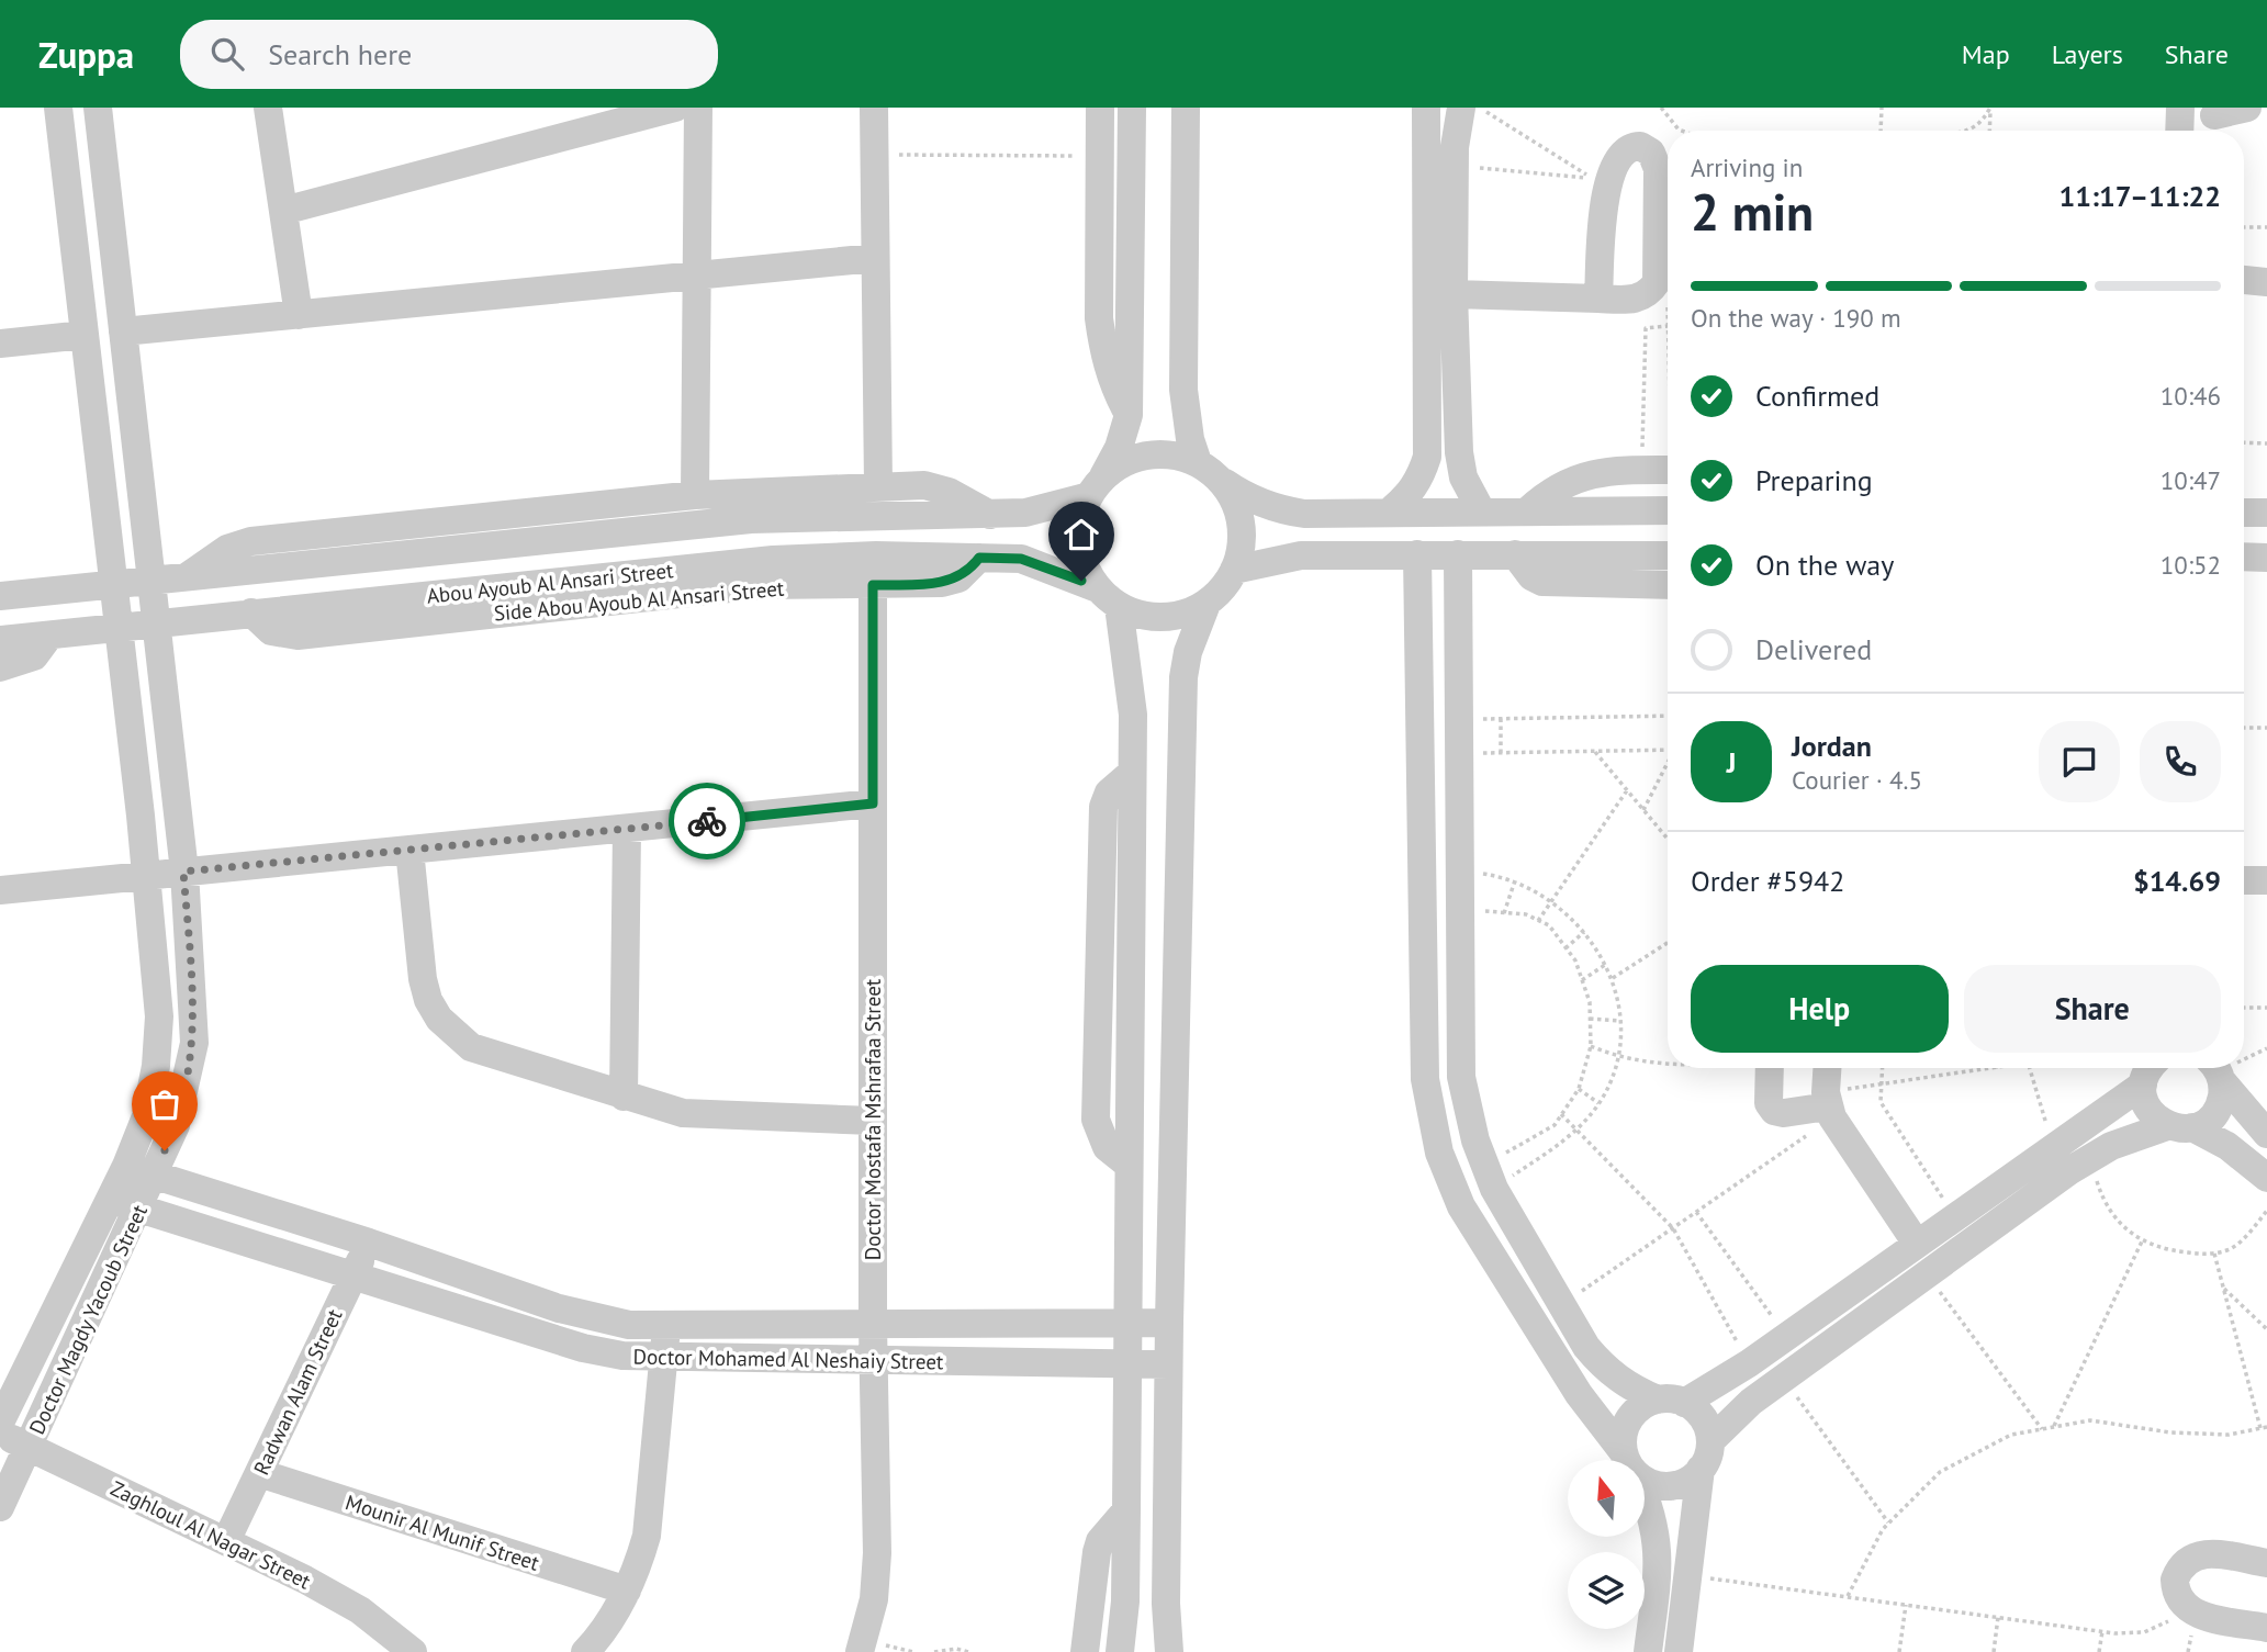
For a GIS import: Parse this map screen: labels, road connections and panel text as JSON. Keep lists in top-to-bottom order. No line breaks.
{"streets":{"street":["Abou Ayoub Al Ansari Street","Side Abou Ayoub Al Ansari Street","Doctor Mostafa Mshrafaa Street","Doctor Magdy Yacoub Street","Doctor Mohamed Al Neshaiy Street","Radwan Alam Street","Mounir Al Munif Street","Zaghloul Al Nagar Street"]},"crossings":[["Abou Ayoub Al Ansari Street","Side Abou Ayoub Al Ansari Street"],["Abou Ayoub Al Ansari Street","Doctor Magdy Yacoub Street"],["Side Abou Ayoub Al Ansari Street","Doctor Mostafa Mshrafaa Street"],["Doctor Mostafa Mshrafaa Street","Doctor Mohamed Al Neshaiy Street"],["Doctor Magdy Yacoub Street","Doctor Mohamed Al Neshaiy Street"],["Doctor Magdy Yacoub Street","Zaghloul Al Nagar Street"],["Doctor Mohamed Al Neshaiy Street","Radwan Alam Street"],["Radwan Alam Street","Mounir Al Munif Street"],["Radwan Alam Street","Zaghloul Al Nagar Street"]],"north":"top","page":{"header":"Zuppa","search":"Search here","nav":["Map","Layers","Share"],"heading":["2 min","Arriving in","11:17–11:22"],"panel":["Jordan","Courier · 4.5","Order #5942","$14.69"],"bar":"On the way · 190 m","list":[["Confirmed","10:46"],["Preparing","10:47"],["On the way","10:52"],"Delivered"],"round":"J","buttons":["Help","Share"]}}
